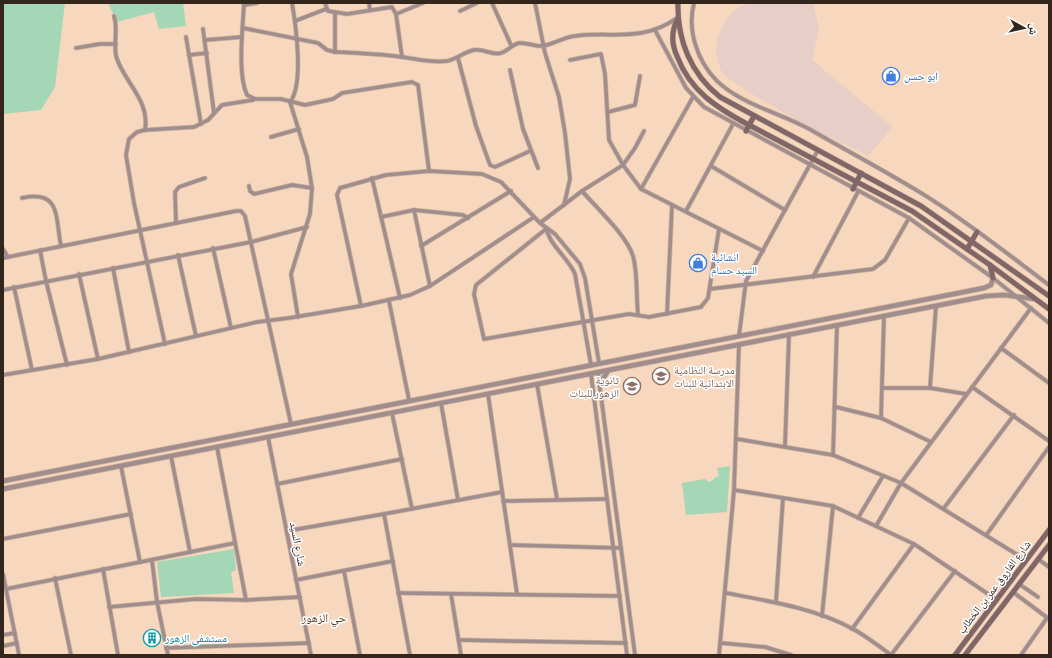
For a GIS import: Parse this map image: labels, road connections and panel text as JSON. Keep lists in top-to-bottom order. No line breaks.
{"streets":{"main road":["شارع الفاروق عمر بن الخطاب"],"street":["شارع السيد"]},"districts":["حي الزهور"],"places":{"shop":["ابو حسن","انشائية السيد حسام"],"school or university":["مدرسة النظامية الابتدائية للبنات","ثانوية الزهور للبنات"],"building":["مستشفى الزهور"]},"north":"right"}
